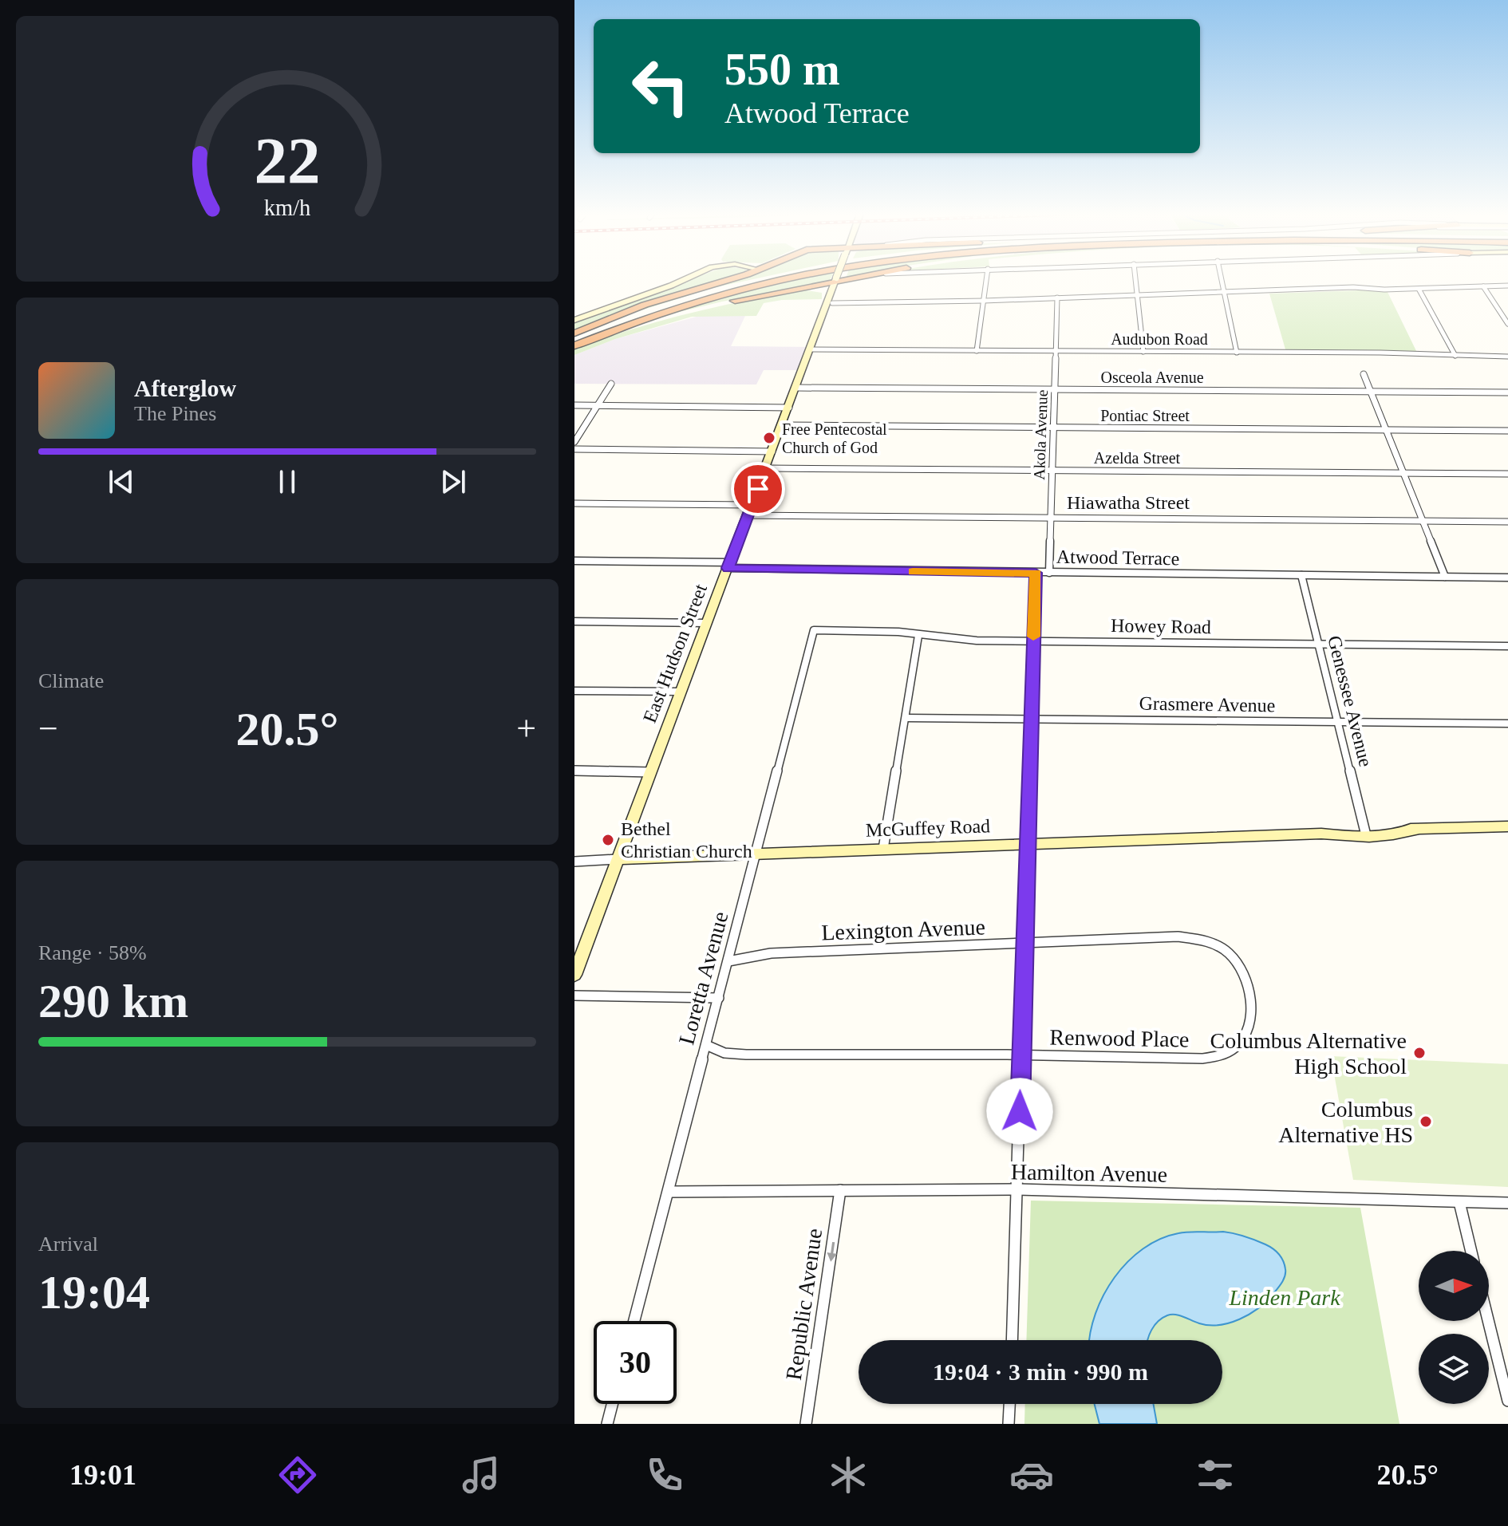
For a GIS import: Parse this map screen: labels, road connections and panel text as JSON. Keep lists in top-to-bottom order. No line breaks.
{"streets":{"main road":["East Hudson Street","McGuffey Road"],"street":["Audubon Road","Osceola Avenue","Pontiac Street","Akola Avenue","Azelda Street","Hiawatha Street","Atwood Terrace","Howey Road","Genessee Avenue","Grasmere Avenue","Lexington Avenue","Loretta Avenue","Renwood Place","Hamilton Avenue","Republic Avenue"]},"crossings":[["Audubon Road","Akola Avenue"],["Audubon Road","East Hudson Street"],["Osceola Avenue","Akola Avenue"],["Osceola Avenue","East Hudson Street"],["Pontiac Street","Akola Avenue"],["Pontiac Street","East Hudson Street"],["Akola Avenue","Azelda Street"],["Akola Avenue","Hiawatha Street"],["Akola Avenue","Atwood Terrace"],["Azelda Street","East Hudson Street"],["Hiawatha Street","East Hudson Street"],["Atwood Terrace","East Hudson Street"],["Atwood Terrace","Genessee Avenue"],["Howey Road","Genessee Avenue"],["Howey Road","Loretta Avenue"],["East Hudson Street","McGuffey Road"],["Genessee Avenue","Grasmere Avenue"],["Genessee Avenue","McGuffey Road"],["McGuffey Road","Loretta Avenue"],["Lexington Avenue","Loretta Avenue"],["Lexington Avenue","Renwood Place"],["Loretta Avenue","Renwood Place"],["Loretta Avenue","Hamilton Avenue"],["Hamilton Avenue","Republic Avenue"]],"one_way":["Republic Avenue"],"parks":["Linden Park"],"places":["Free Pentecostal Church of God","Bethel Christian Church","Columbus Alternative High School","Columbus Alternative HS"],"north":"right","page":{"turn":["550 m","Atwood Terrace"],"song":["Afterglow","The Pines"],"tile":["Climate",["Range · 58%","290 km"],["Arrival","19:04"]],"heat":["−","20.5°","+"],"limit":"30","trip":"19:04 · 3 min · 990 m","tabs":["19:01","20.5°"],"gauge":["22","km/h"]}}
